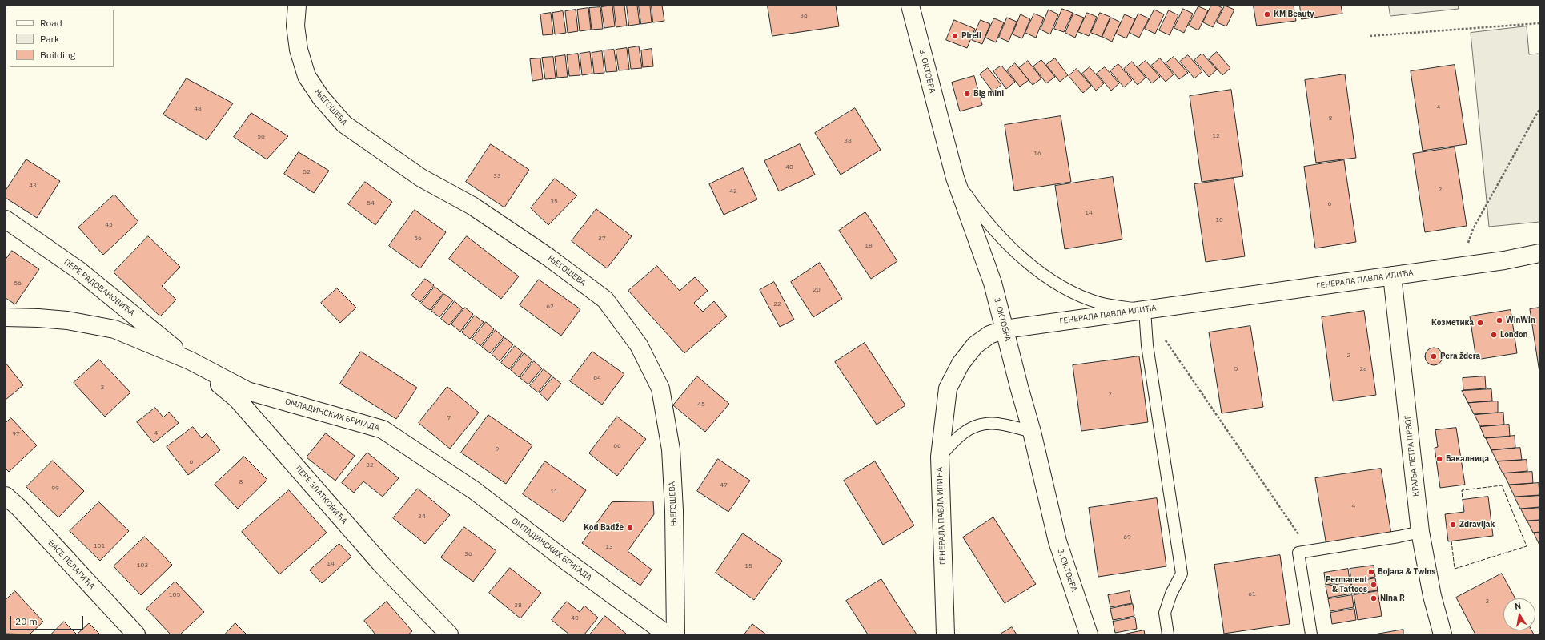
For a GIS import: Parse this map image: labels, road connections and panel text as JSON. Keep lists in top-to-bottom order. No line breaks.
{"streets":{"street":["3. ОКТОБРА","ЊЕГОШЕВА","ГЕНЕРАЛА ПАВЛА ИЛИЋА","ПЕРЕ РАДОВАНОВИЋА","ОМЛАДИНСКИХ БРИГАДА","КРАЉА ПЕТРА ПРВОГ","ПЕРЕ ЗЛАТКОВИЋА","ВАСЕ ПЕЛАГИЋА"]},"crossings":[["3. ОКТОБРА","ГЕНЕРАЛА ПАВЛА ИЛИЋА"],["ГЕНЕРАЛА ПАВЛА ИЛИЋА","КРАЉА ПЕТРА ПРВОГ"],["ПЕРЕ РАДОВАНОВИЋА","ОМЛАДИНСКИХ БРИГАДА"],["ПЕРЕ РАДОВАНОВИЋА","ПЕРЕ ЗЛАТКОВИЋА"],["ОМЛАДИНСКИХ БРИГАДА","ПЕРЕ ЗЛАТКОВИЋА"]],"places":["KM Beauty","Pireli","Big mini","WinWin","Козметика","London","Pera ždera","Бакалница","Zdravljak","Kod Badže","Bojana & Twins","Permanent & Tattoos","Nina R"],"house_numbers":["36","4","48","8","12","50","38","16","40","52","33","43","2","42","35","54","6","14","10","45","56","37","18","56","20","22","62","2","5","2a","64","2","7","45","7","4","97","66","9","6","32","8","47","99","11","4","34","69","101","13","36","14","103","15","61","105","3","38","40"],"legend":["Road","Park","Building"],"scale_bar":"20 m","north":"top"}
